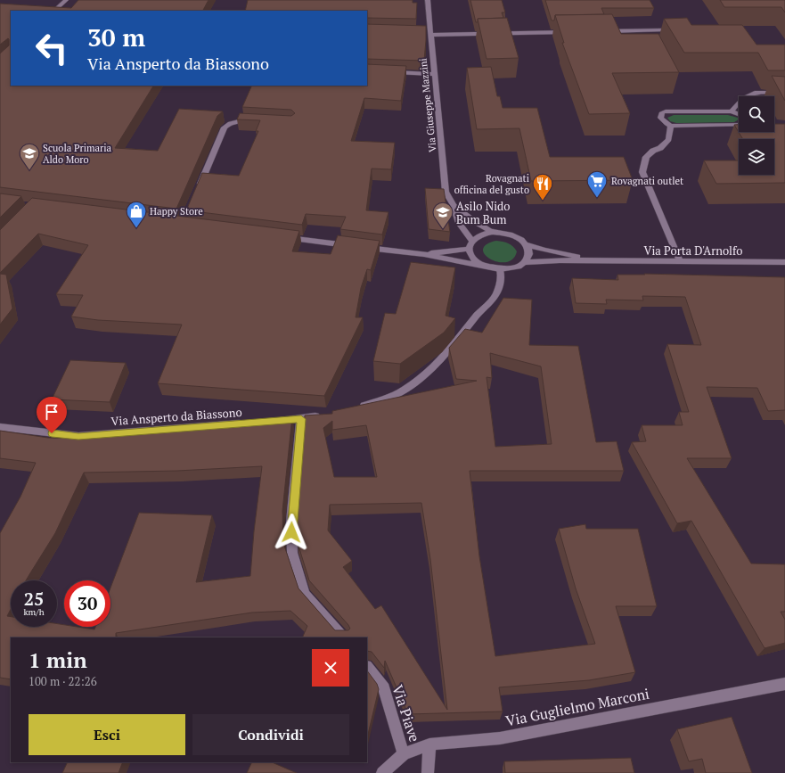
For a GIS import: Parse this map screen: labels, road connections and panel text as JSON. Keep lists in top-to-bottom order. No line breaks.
{"streets":{"street":["Via Giuseppe Mazzini","Via Porta D'Arnolfo","Via Ansperto da Biassono","Via Guglielmo Marconi","Via Piave"]},"crossings":[["Via Giuseppe Mazzini","Via Porta D'Arnolfo"],["Via Guglielmo Marconi","Via Piave"]],"places":{"school or university":["Scuola Primaria Aldo Moro","Asilo Nido Bum Bum"],"supermarket":["Rovagnati outlet"],"restaurant":["Rovagnati officina del gusto"],"shop":["Happy Store"]},"page":{"turn":["30 m","Via Ansperto da Biassono"],"speed":"25 km/h","limit":"30","heading":["1 min","100 m · 22:26"],"buttons":["Esci","Condividi"]}}
